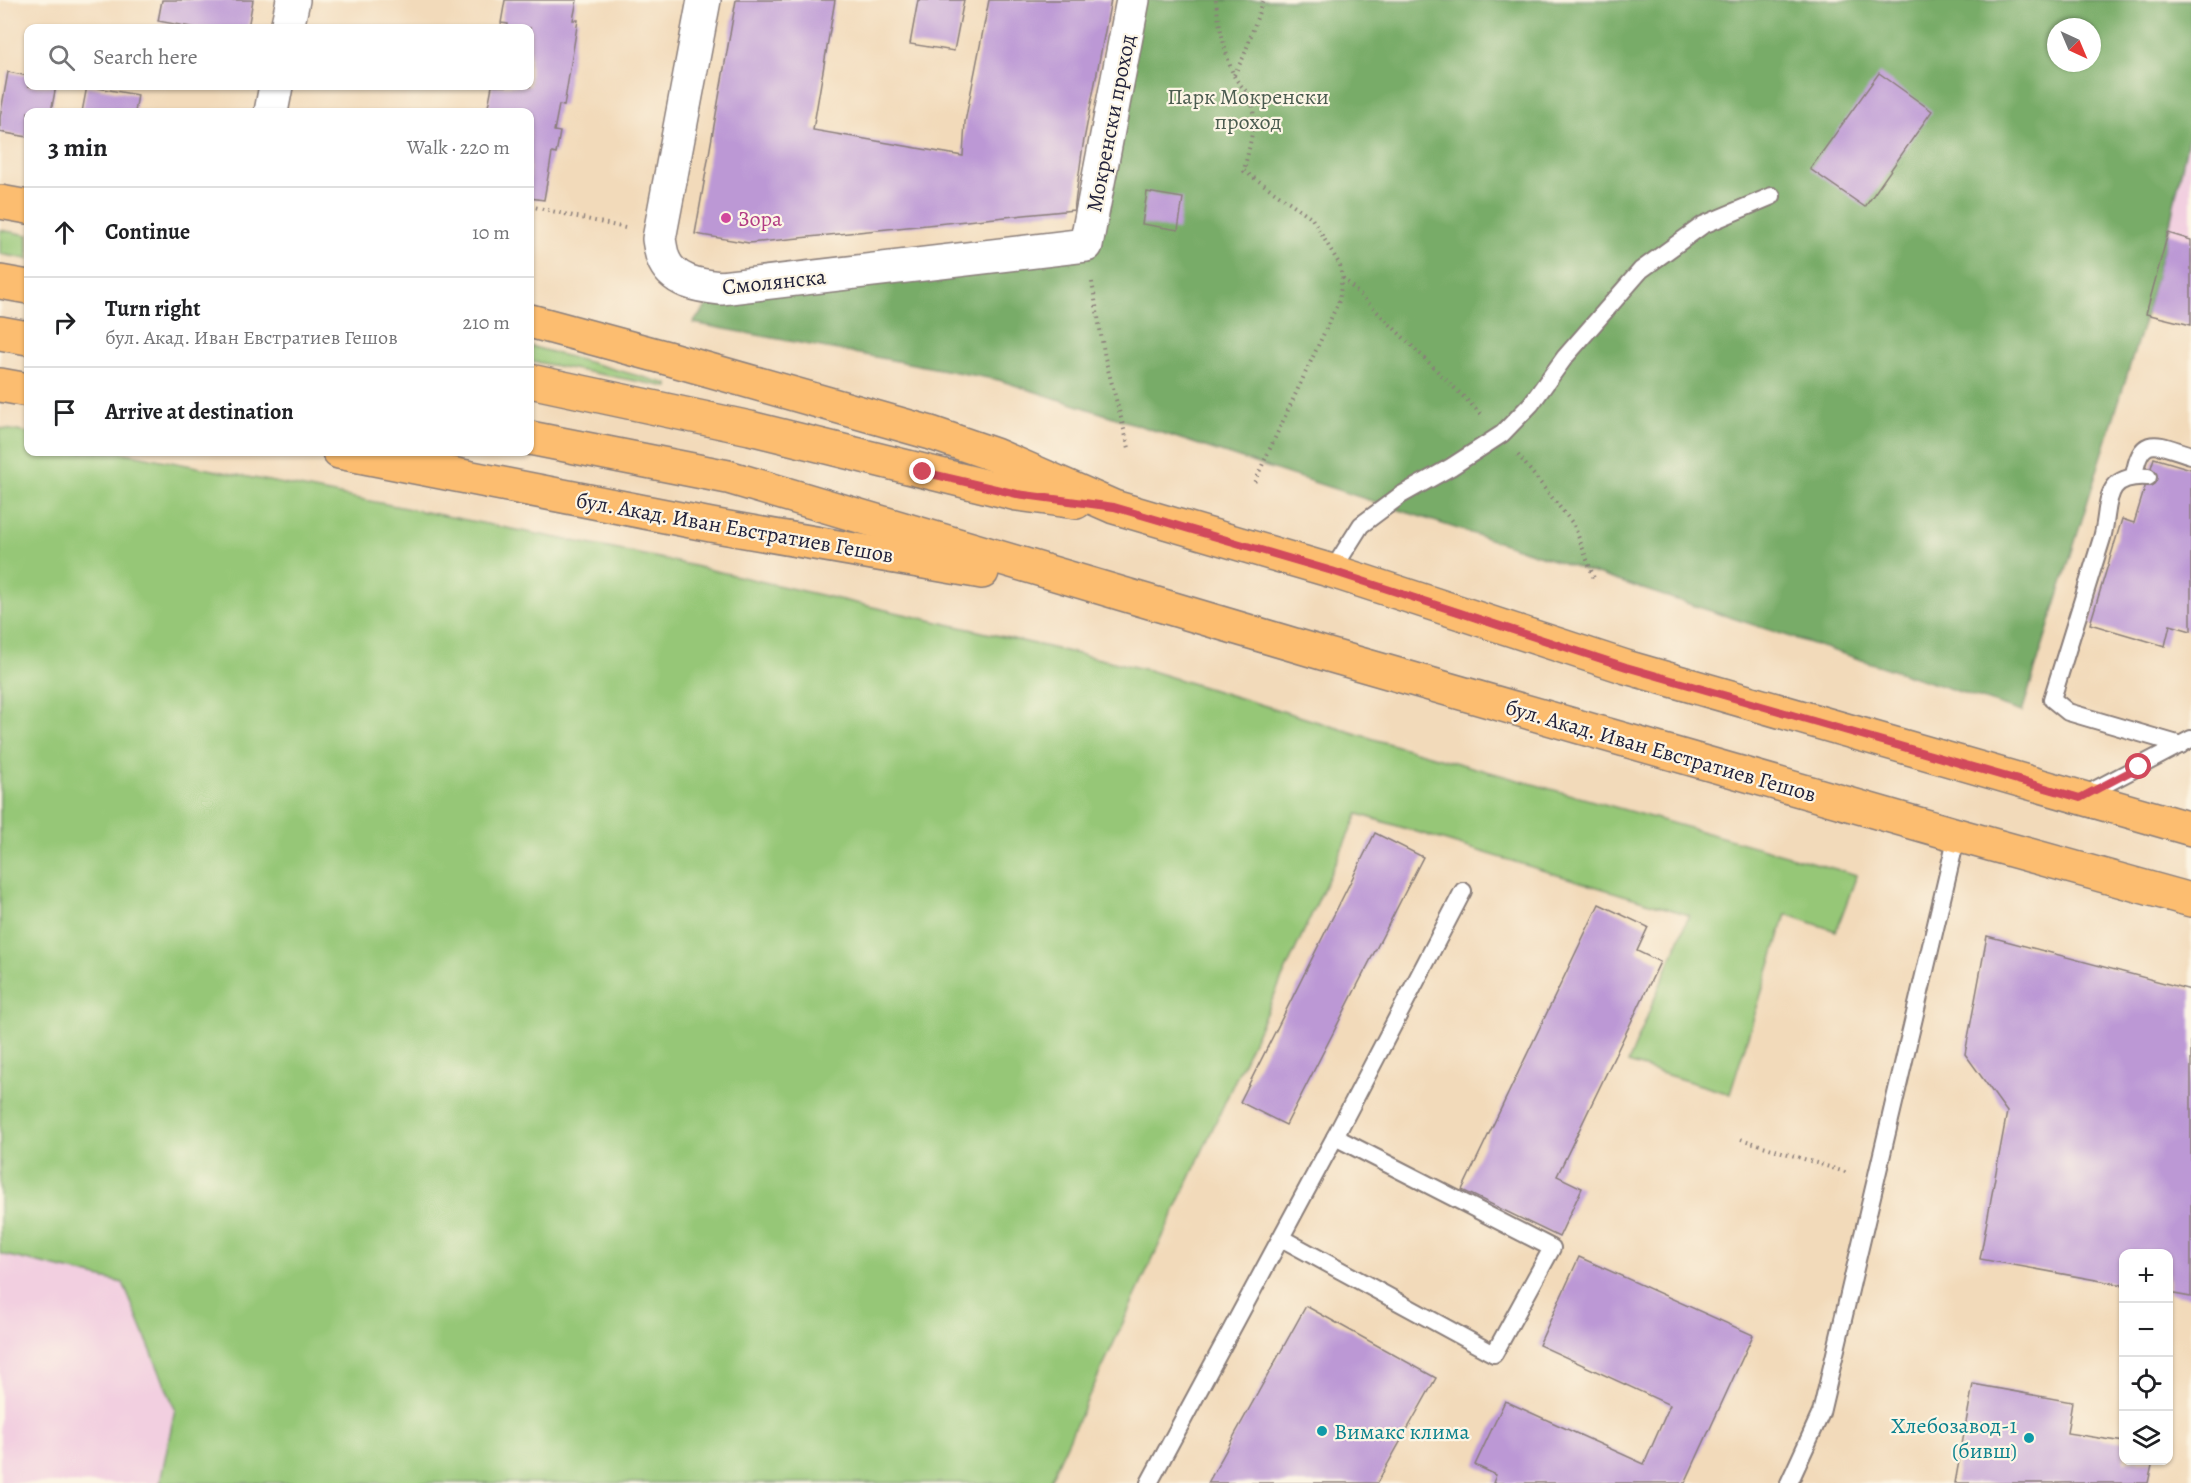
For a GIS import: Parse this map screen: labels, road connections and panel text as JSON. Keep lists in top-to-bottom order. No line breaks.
{"streets":{"main road":["бул. Акад. Иван Евстратиев Гешов"],"street":["Мокренски проход","Смолянска"]},"crossings":[["Мокренски проход","Смолянска"]],"parks":["Парк Мокренски проход"],"places":["Зора","Вимакс клима","Хлебозавод-1 (бивш)"],"north":"bottom right","page":{"search":"Search here","heading":["3 min","Walk · 220 m"],"list":[["Continue","10 m"],["Turn right","бул. Акад. Иван Евстратиев Гешов","210 m"],"Arrive at destination"],"map_buttons":["+","−"]}}
